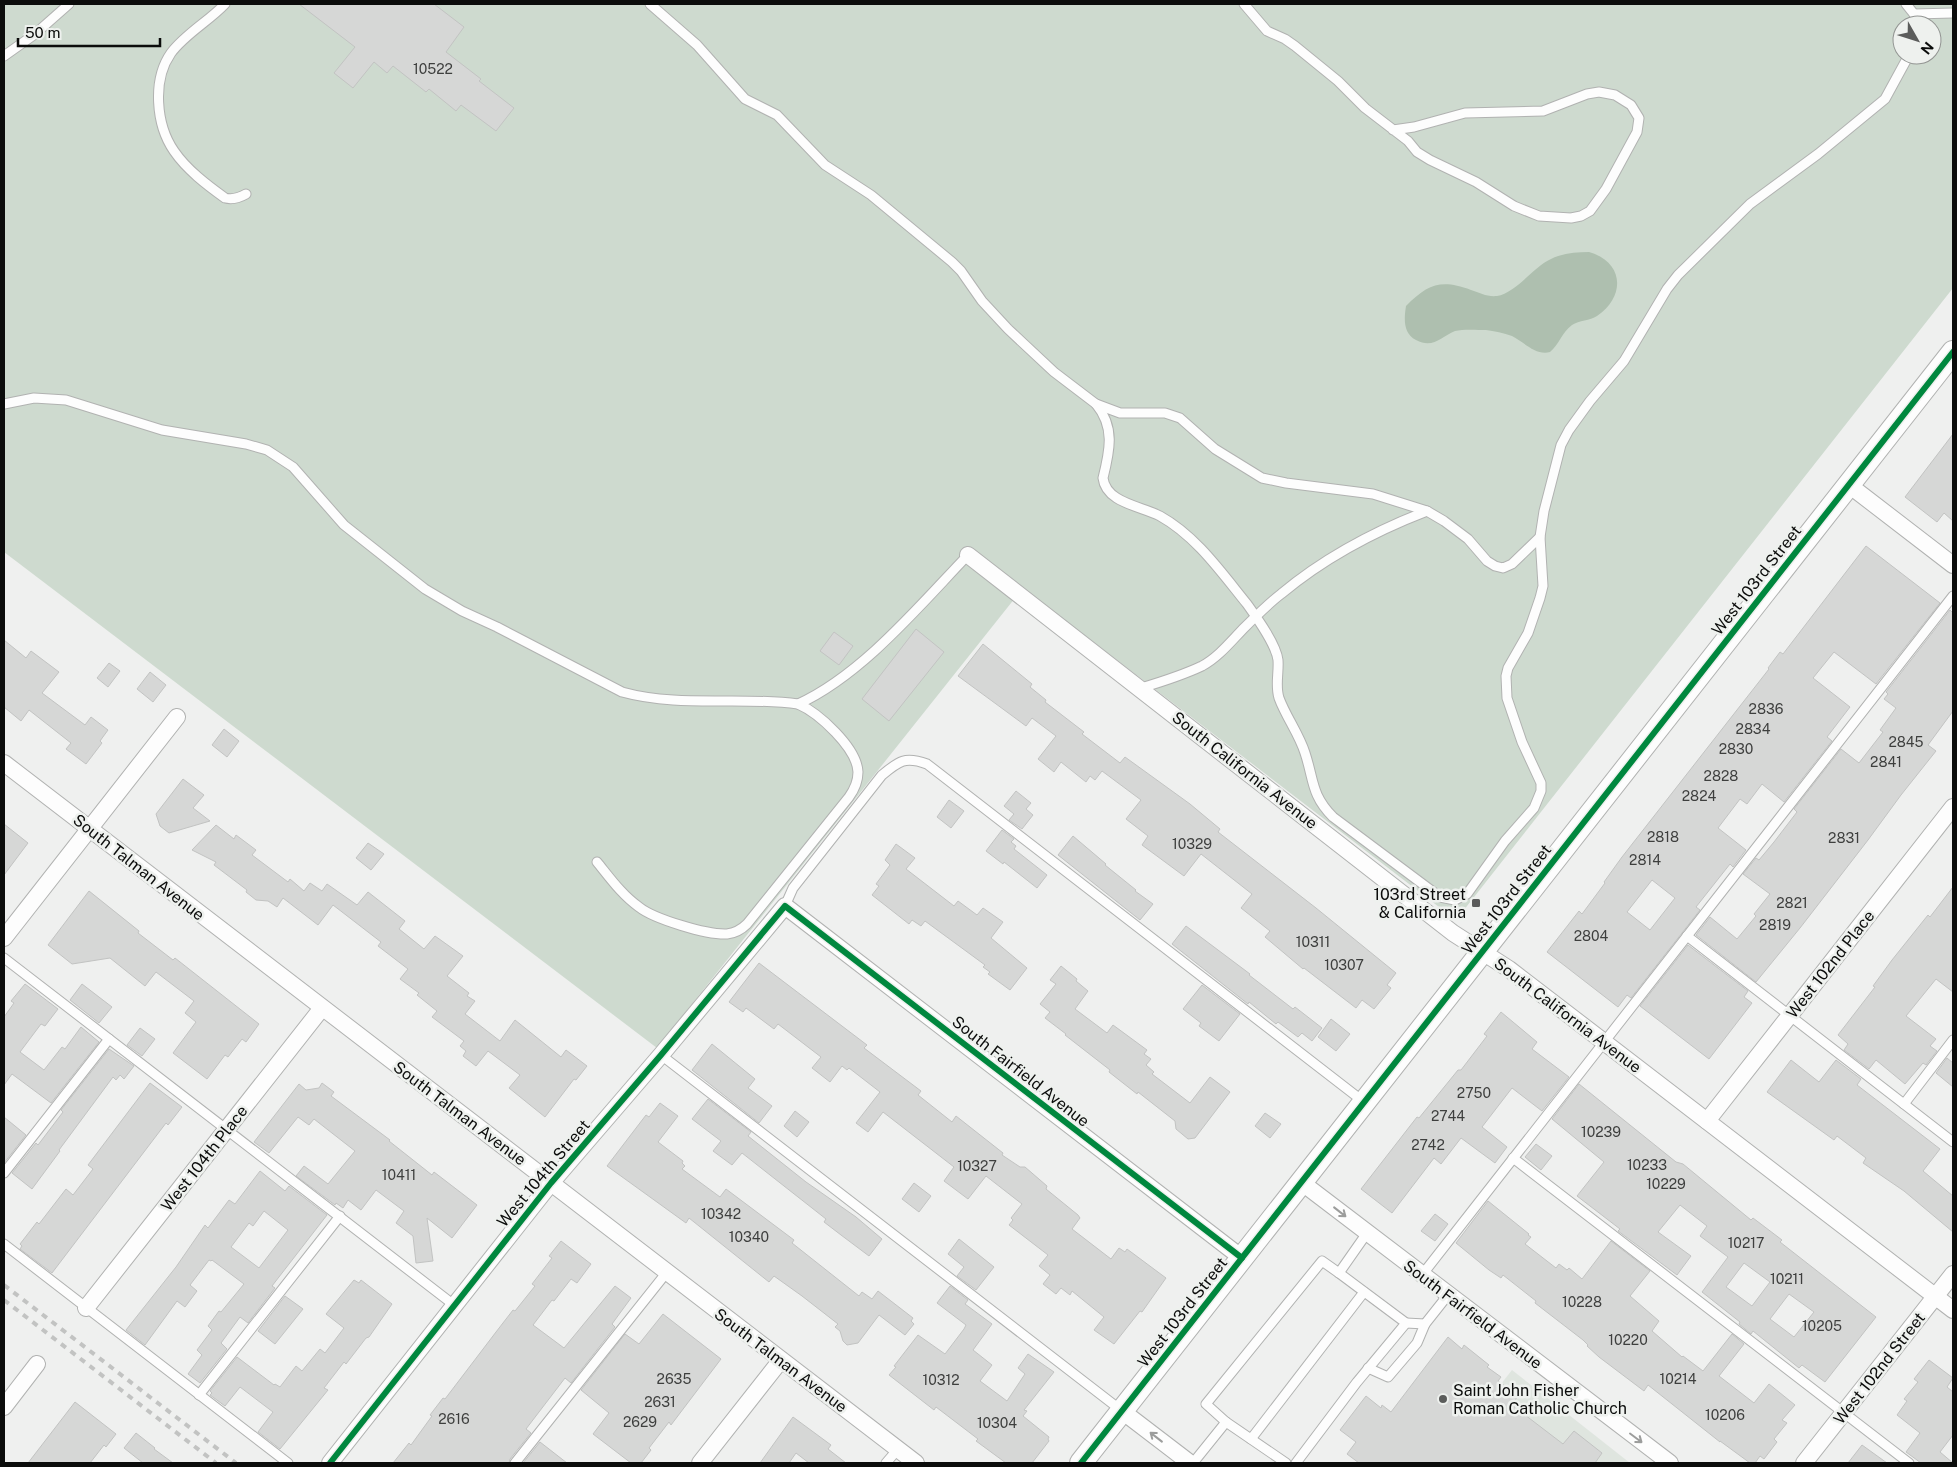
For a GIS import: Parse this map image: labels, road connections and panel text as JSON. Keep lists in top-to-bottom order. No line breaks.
{"streets":{"main road":["West 103rd Street"],"street":["South California Avenue","South Talman Avenue","West 102nd Place","South Fairfield Avenue","West 104th Place","West 104th Street","West 102nd Street"]},"crossings":[["West 103rd Street","South California Avenue"],["West 103rd Street","South Fairfield Avenue"],["South California Avenue","West 102nd Place"],["South California Avenue","West 102nd Street"],["South Talman Avenue","West 104th Place"],["South Talman Avenue","West 104th Street"],["South Fairfield Avenue","West 104th Street"]],"places":{"transit":["103rd Street & California"],"other":["Saint John Fisher Roman Catholic Church"]},"house_numbers":["10522","2836","2834","2845","2830","2841","2828","2824","2818","2831","10329","2814","2821","2819","2804","10311","10307","2750","2744","10239","2742","10233","10327","10411","10229","10342","10340","10217","10211","10228","10205","10220","2635","10214","10312","2631","10206","2616","2629","10304"],"scale_bar":"50 m","north":"bottom right"}
